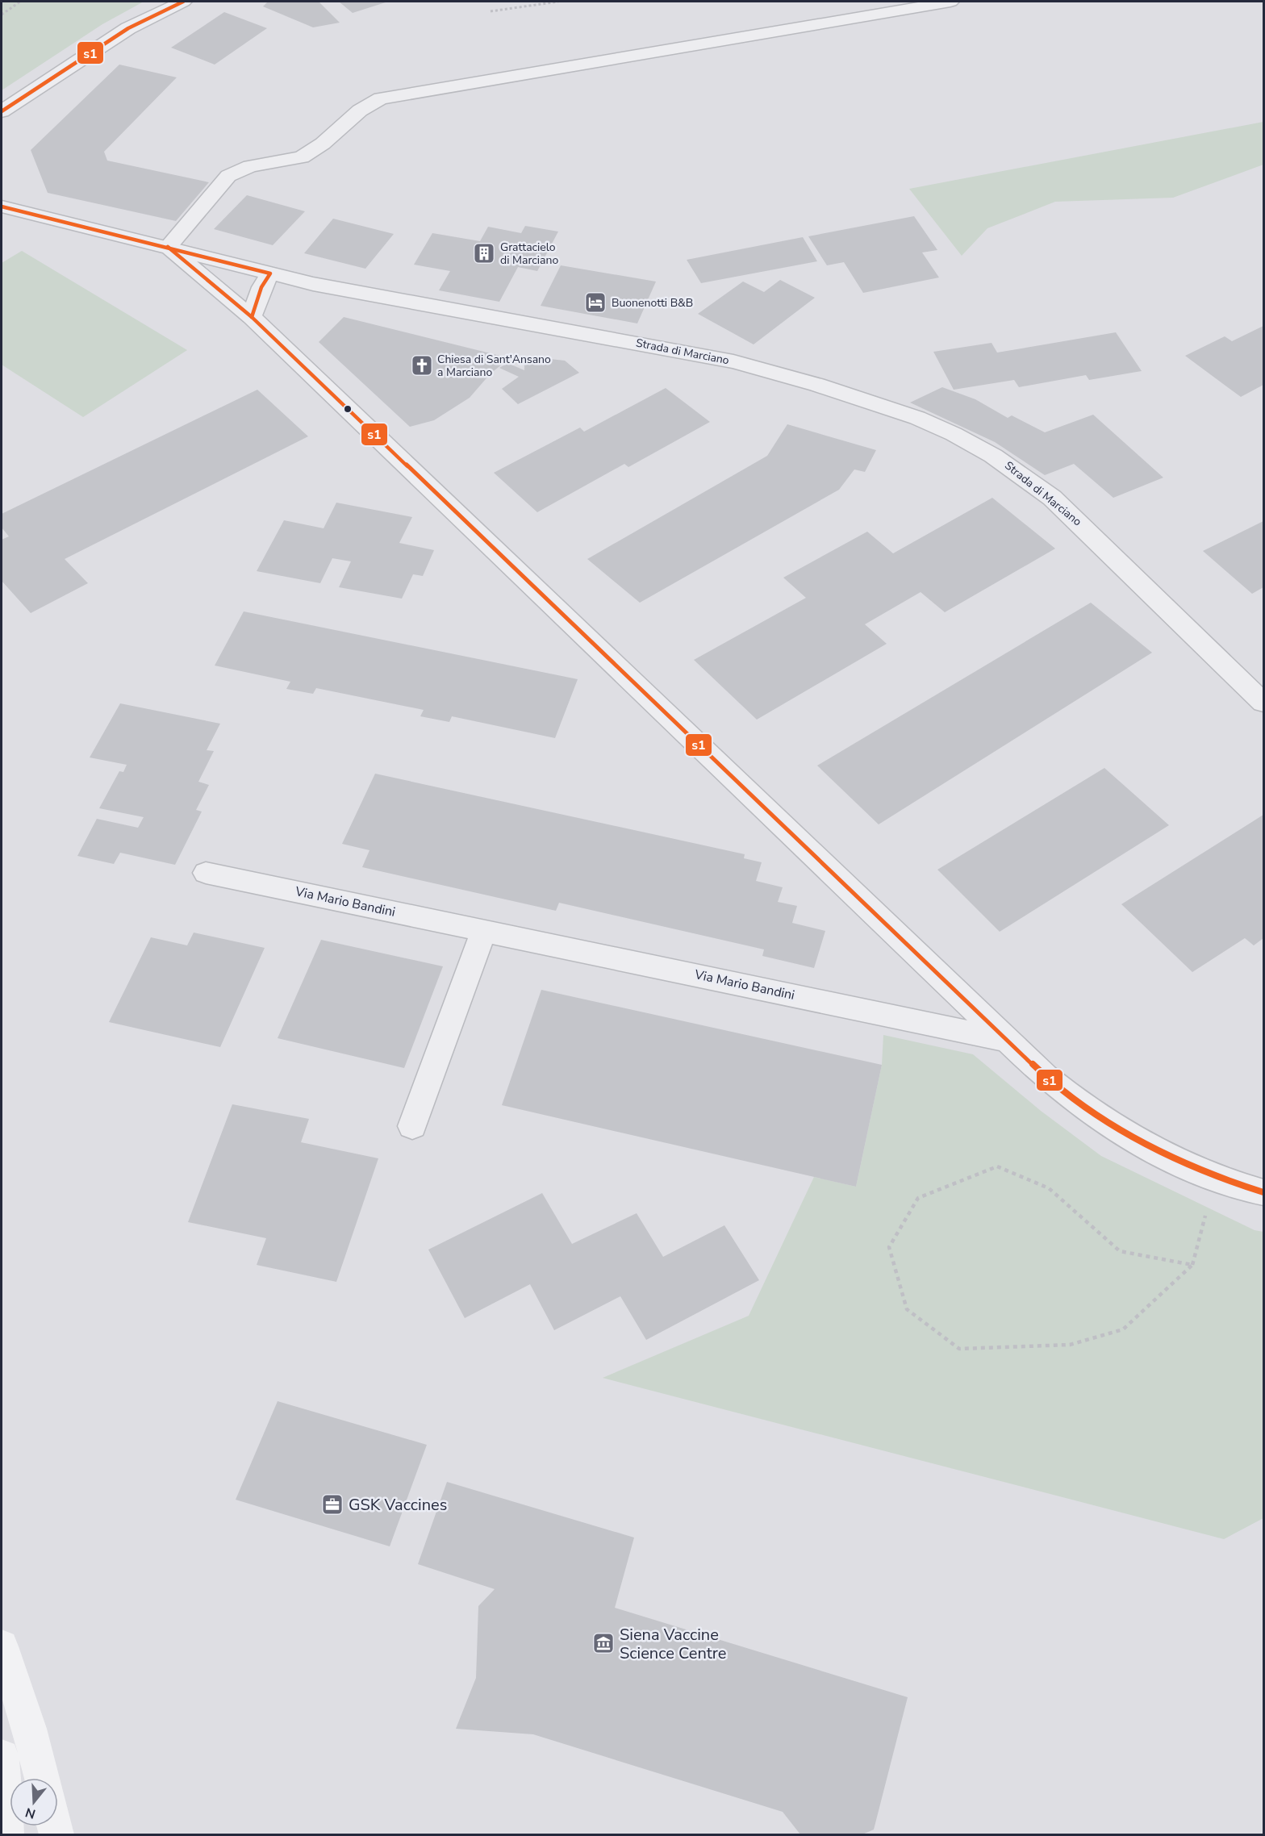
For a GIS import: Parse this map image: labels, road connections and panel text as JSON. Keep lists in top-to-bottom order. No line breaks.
{"streets":{"street":["Strada di Marciano","Via Mario Bandini"]},"places":{"building":["Grattacielo di Marciano"],"hotel":["Buonenotti B&B"],"church":["Chiesa di Sant'Ansano a Marciano"],"office":["GSK Vaccines"],"museum":["Siena Vaccine Science Centre"]},"lines":["transit line s1"],"north":"bottom"}
